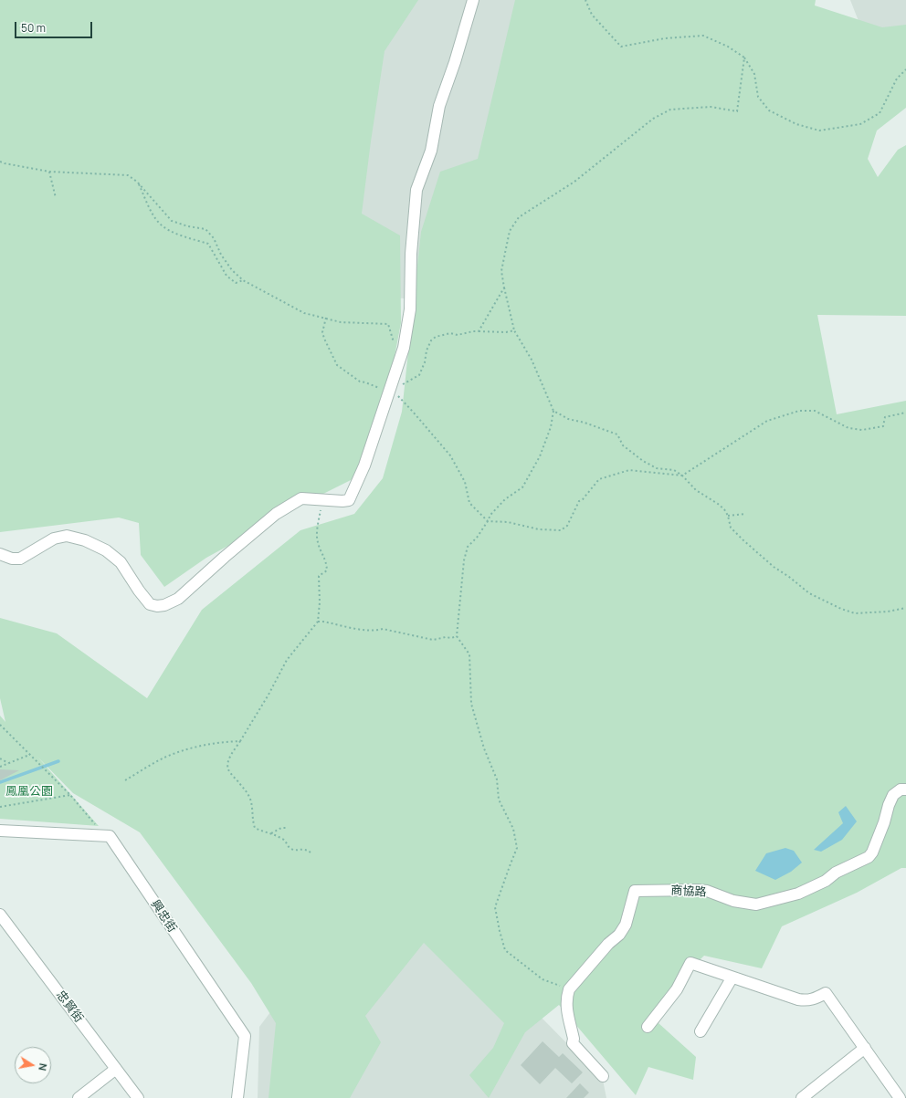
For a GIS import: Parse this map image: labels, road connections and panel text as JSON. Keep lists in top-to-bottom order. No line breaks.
{"streets":{"street":["商協路","興忠街","忠貿街"]},"parks":["鳳凰公園"],"scale_bar":"50 m","north":"right"}
